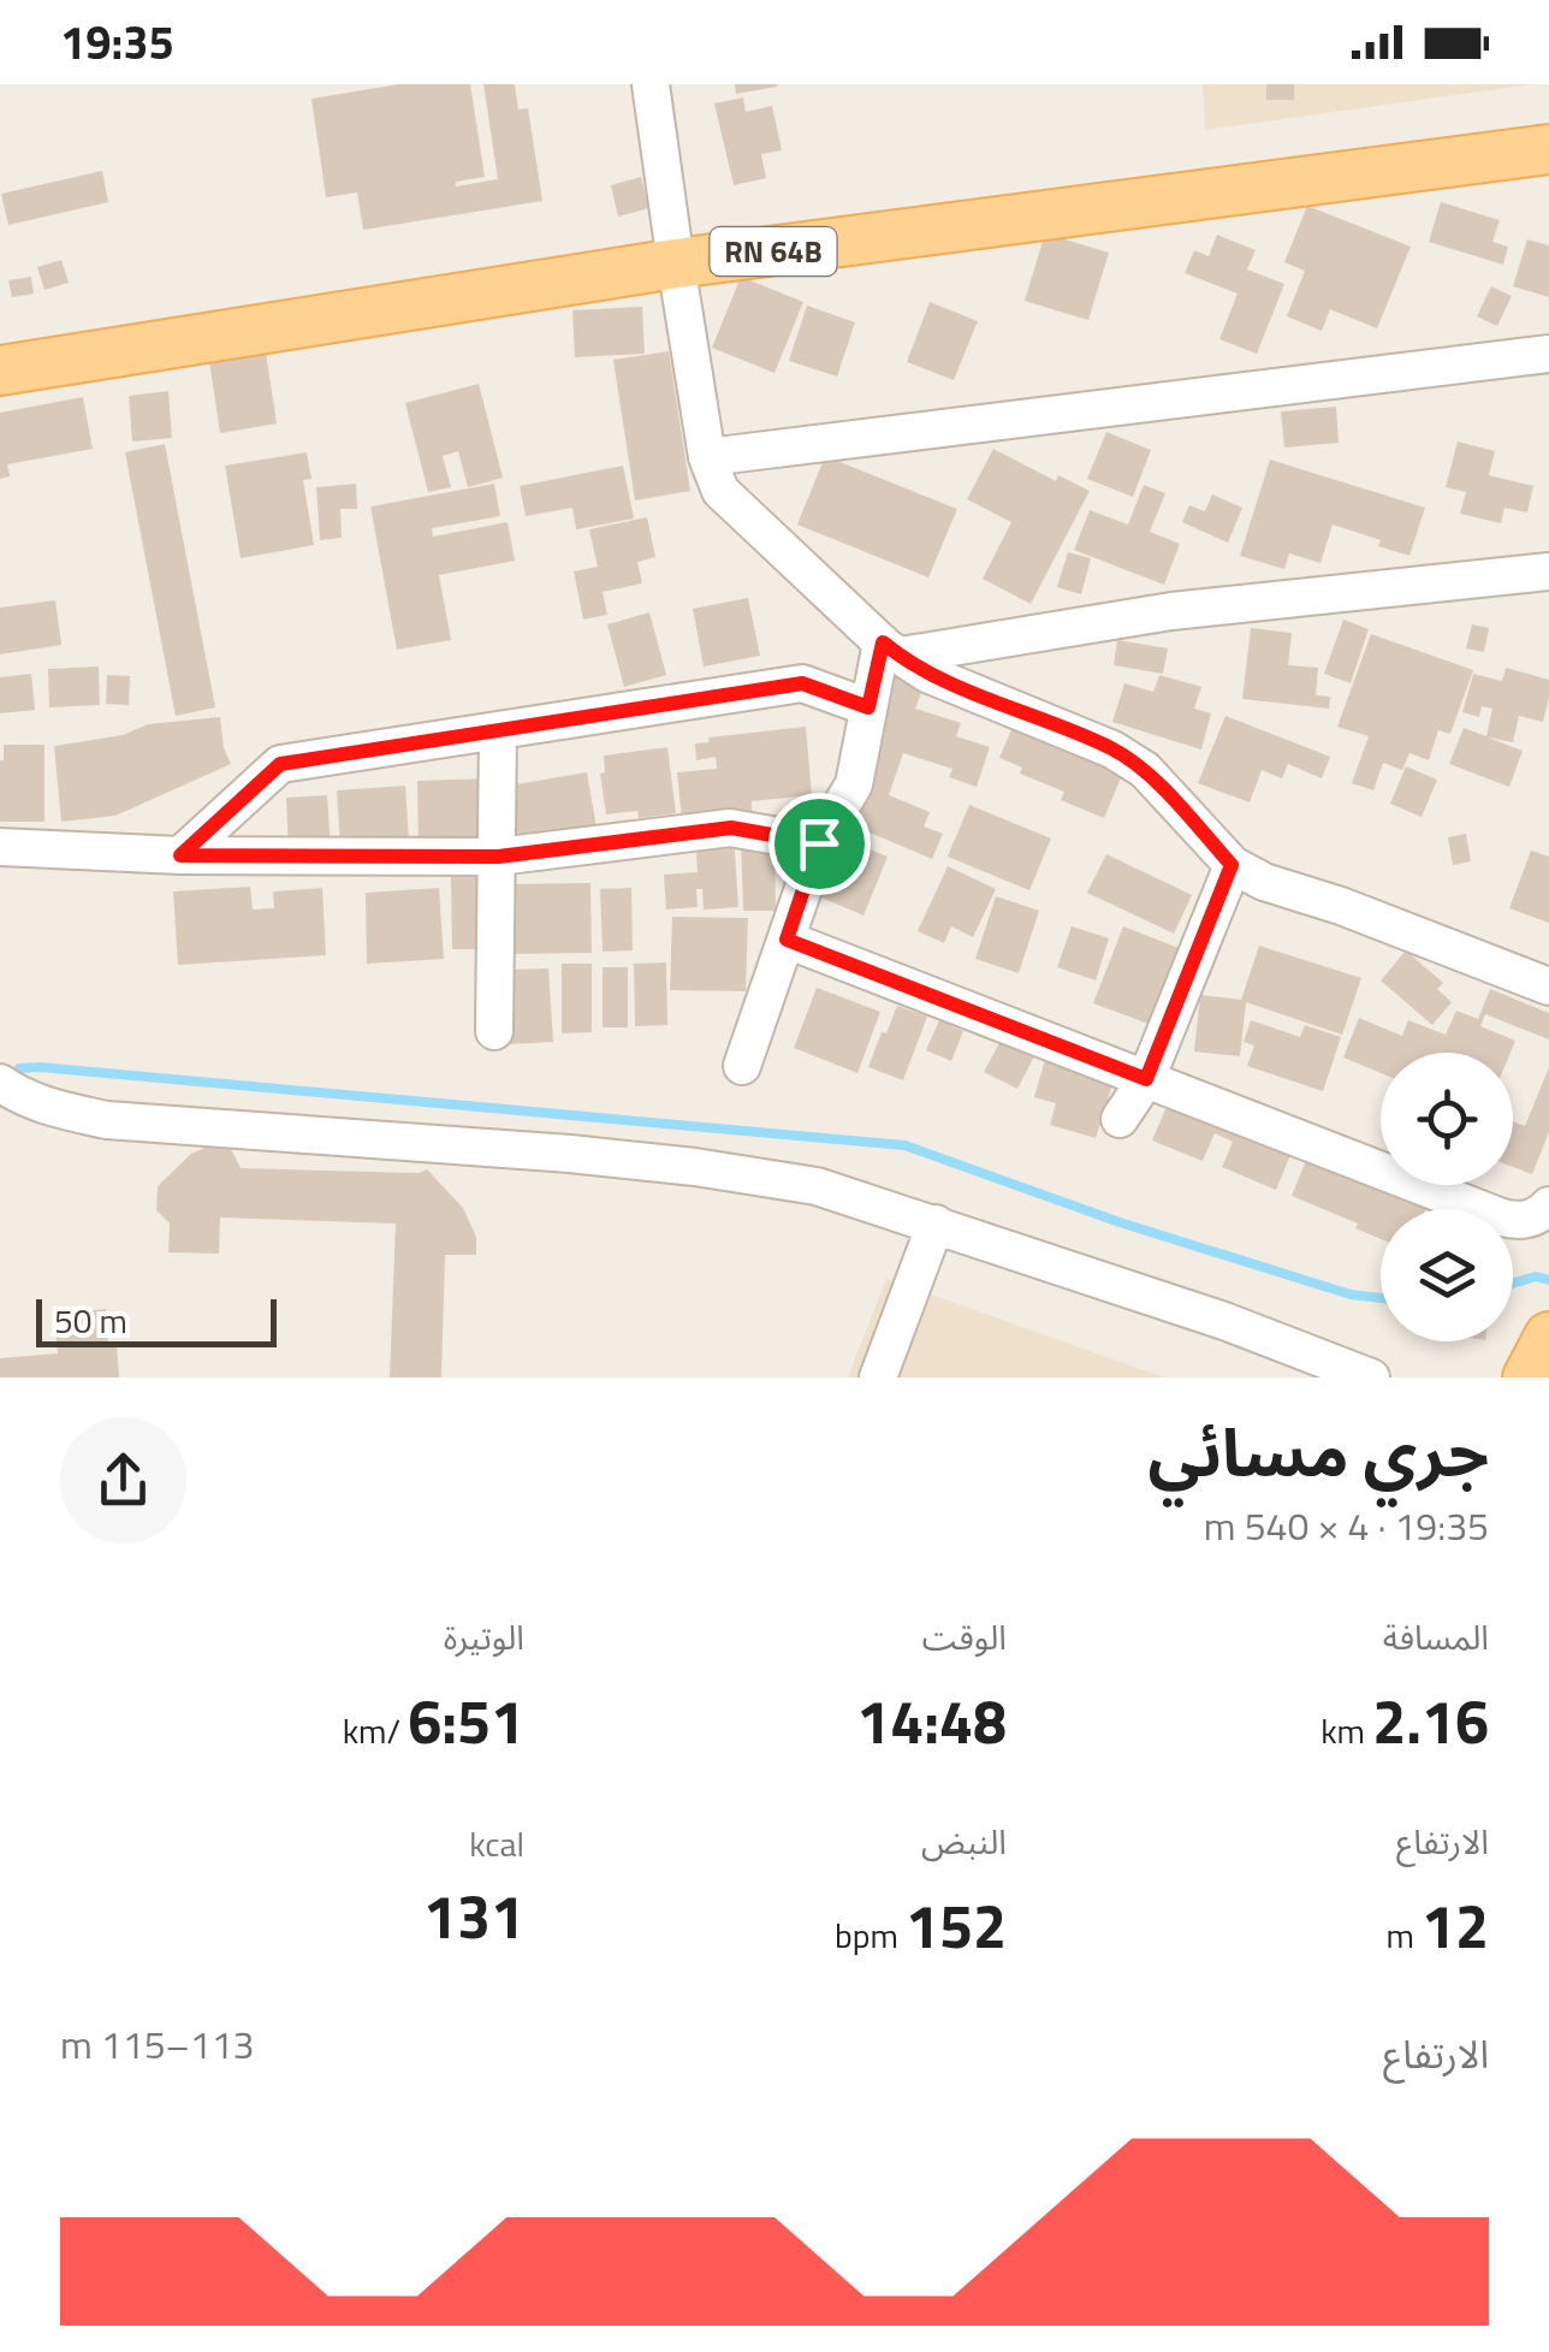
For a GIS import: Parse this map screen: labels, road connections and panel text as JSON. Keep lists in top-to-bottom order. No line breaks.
{"streets":{"main road":["RN 64B"]},"scale_bar":"50 m","page":{"status":"19:35","scale":"50 m","heading":["جري مسائي","19:35 · 4 × 540 m"],"stats":[["المسافة","2.16 km"],["الوقت","14:48"],["الوتيرة","6:51 /km"],["الارتفاع","12 m"],["النبض","152 bpm"],["kcal","131"]],"chart":["الارتفاع","113–115 m"]}}
